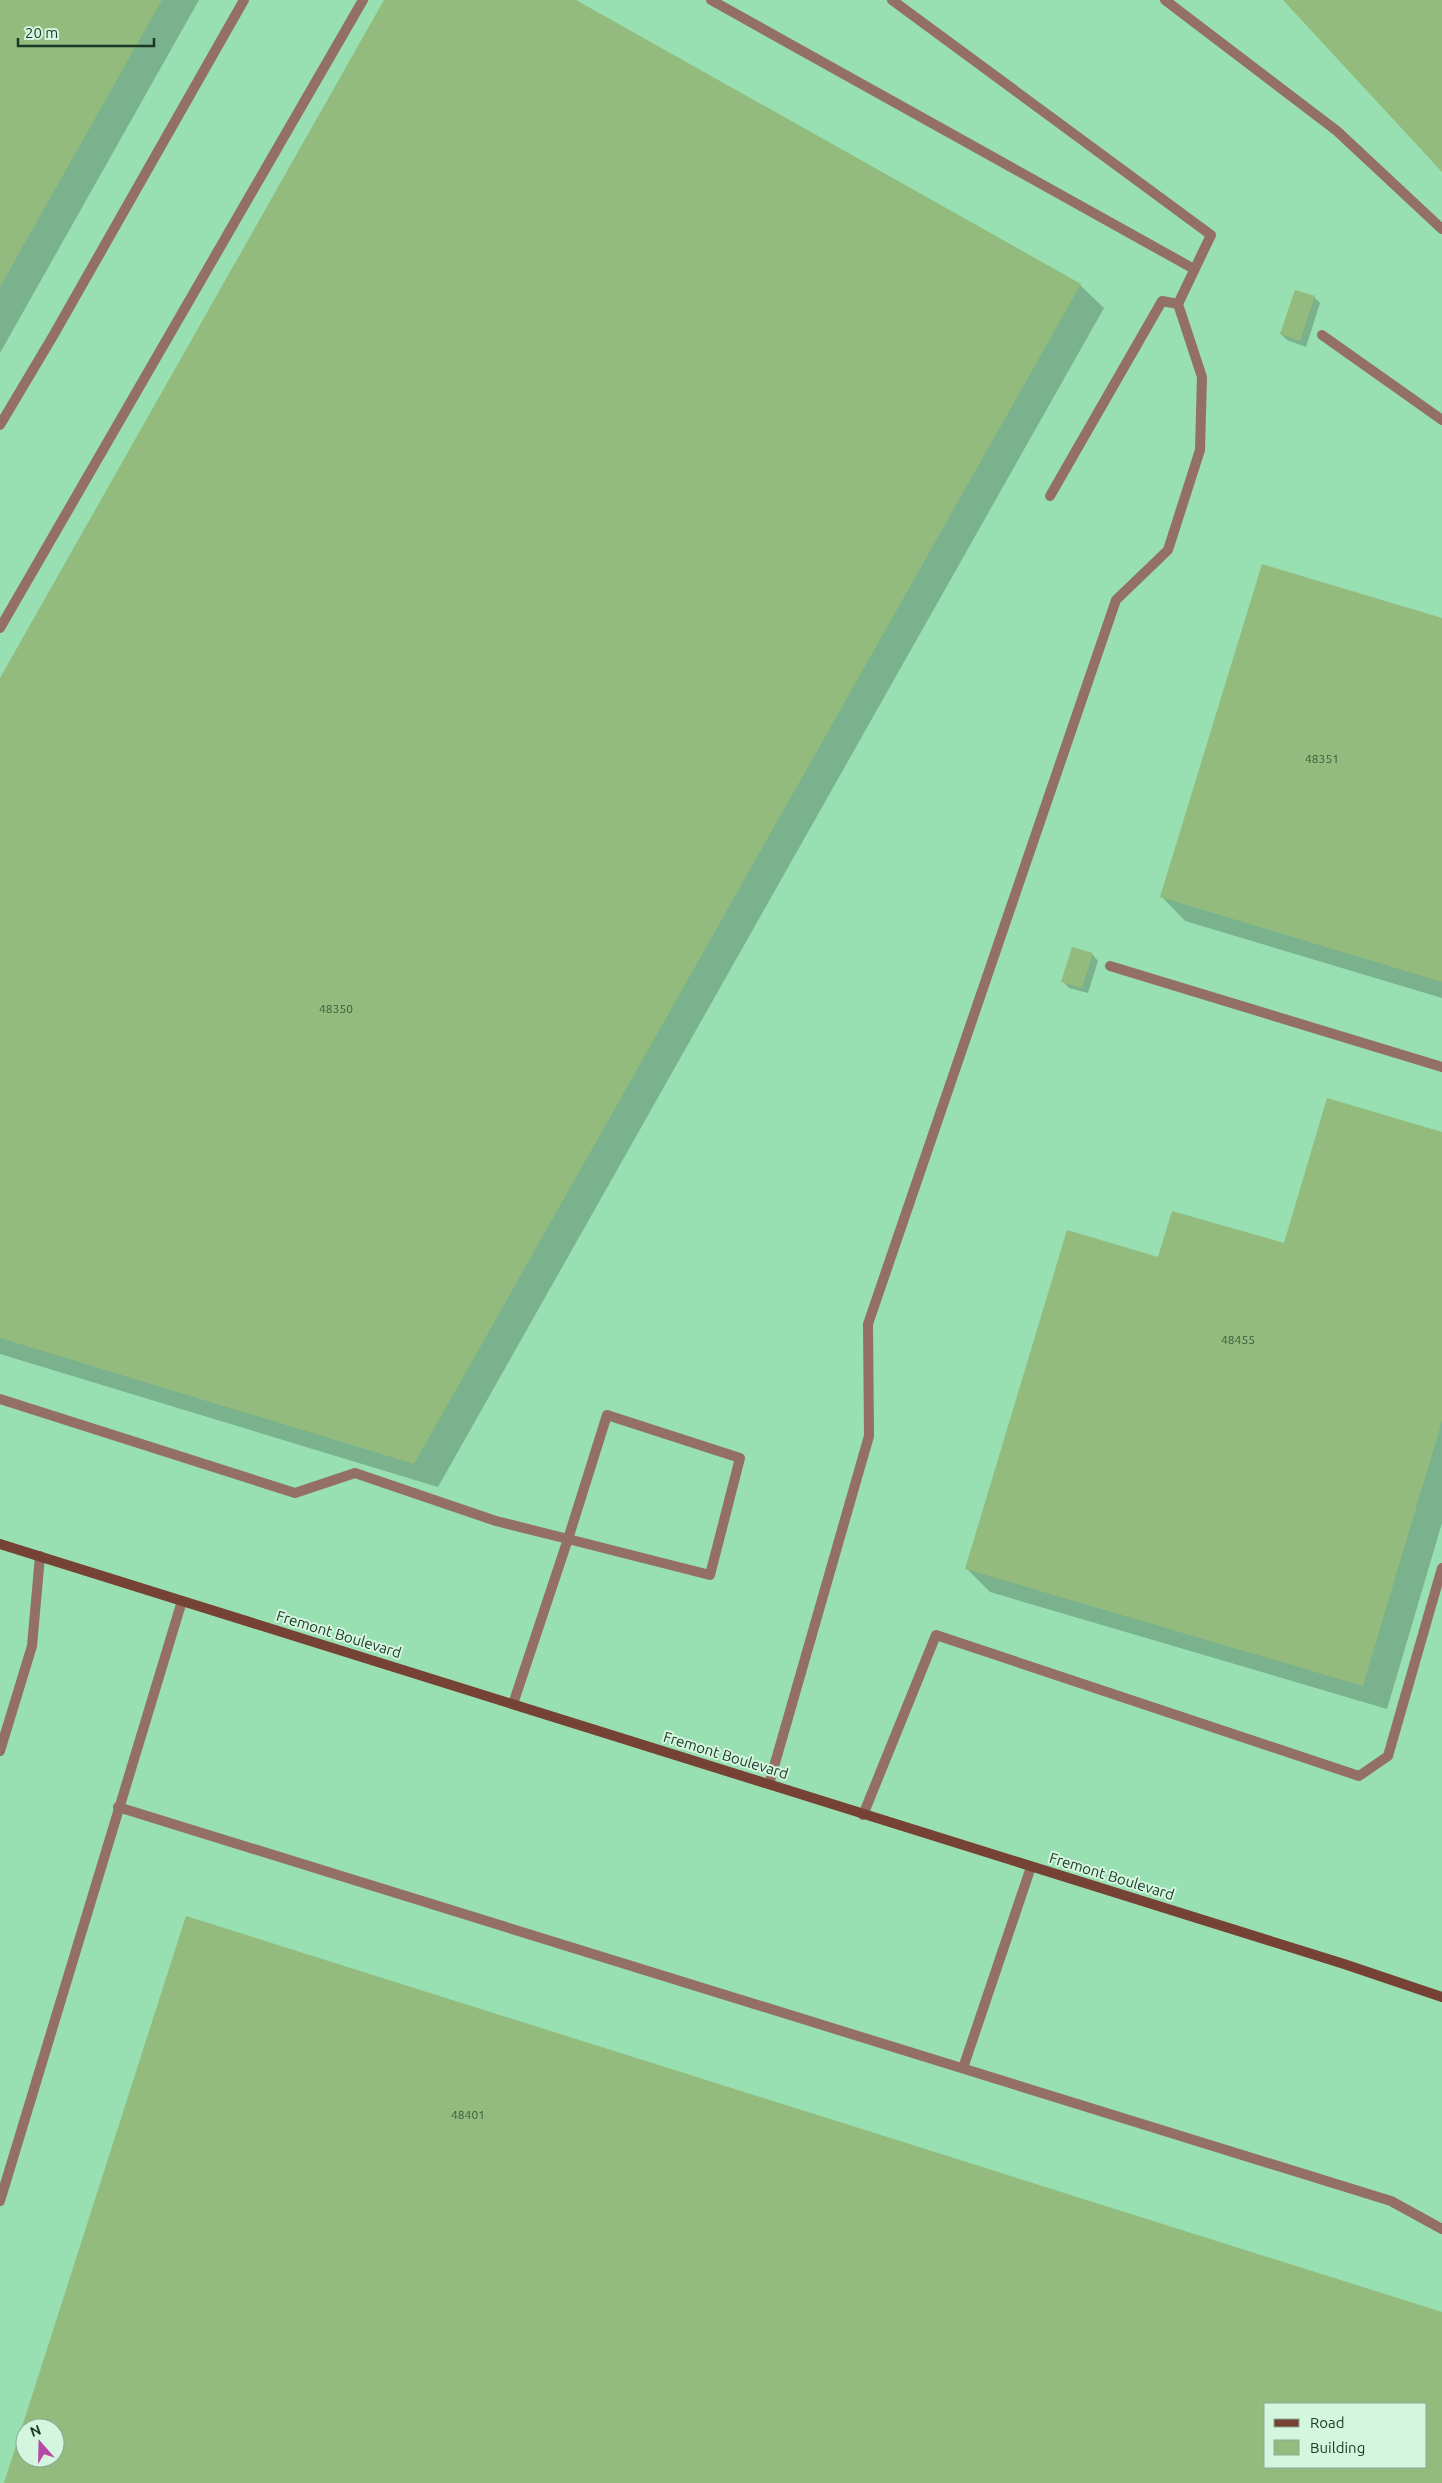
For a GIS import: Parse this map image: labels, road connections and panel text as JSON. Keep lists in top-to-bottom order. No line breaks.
{"streets":{"main road":["Fremont Boulevard"]},"house_numbers":["48351","48350","48455","48401"],"legend":["Road","Building"],"scale_bar":"20 m","north":"top"}
